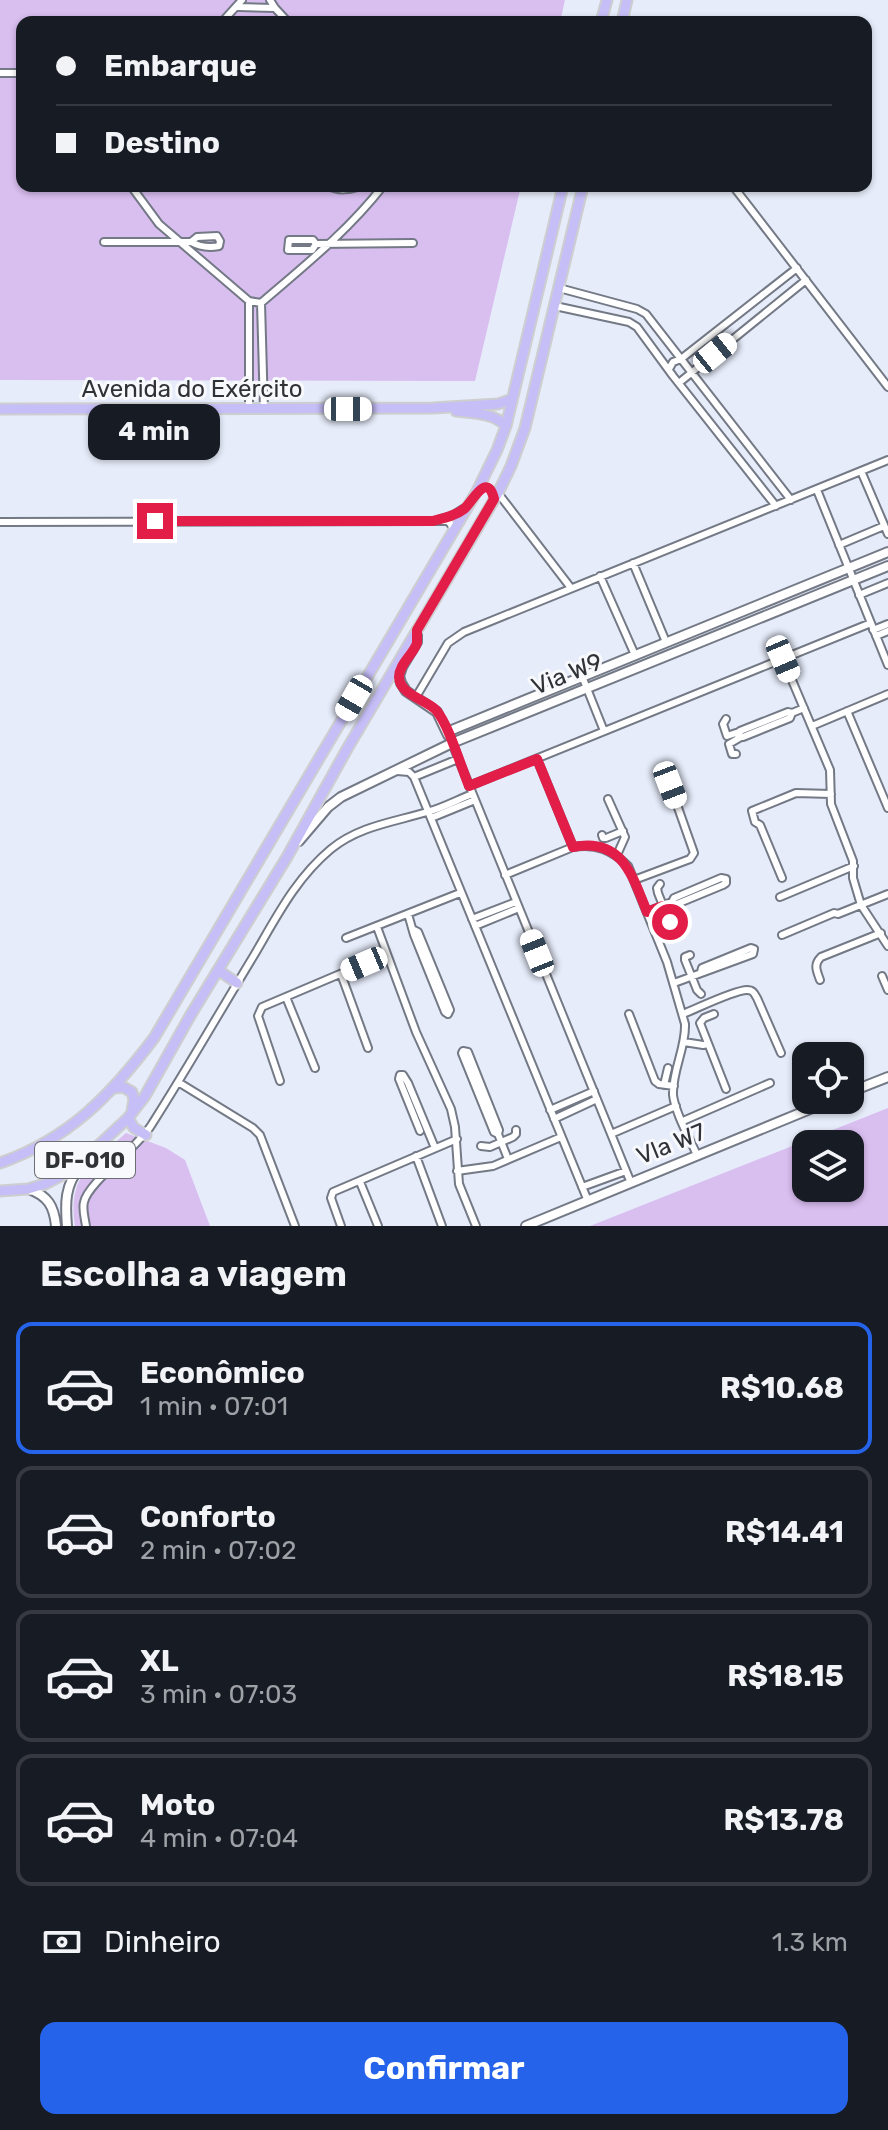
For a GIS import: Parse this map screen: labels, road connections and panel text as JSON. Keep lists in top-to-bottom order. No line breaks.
{"streets":{"main road":["Avenida do Exército","DF-010"],"street":["Via W9","Vla W7"]},"crossings":[["Avenida do Exército","DF-010"],["Via W9","DF-010"]],"page":{"banner":["Embarque","Destino"],"bubble":"4 min","heading":"Escolha a viagem","list":[{"name":"Econômico","note":"1 min · 07:01","value":"R$10.68"},{"name":"Conforto","note":"2 min · 07:02","value":"R$14.41"},{"name":"XL","note":"3 min · 07:03","value":"R$18.15"},{"name":"Moto","note":"4 min · 07:04","value":"R$13.78"}],"pay":["Dinheiro","1.3 km"],"buttons":"Confirmar"}}
